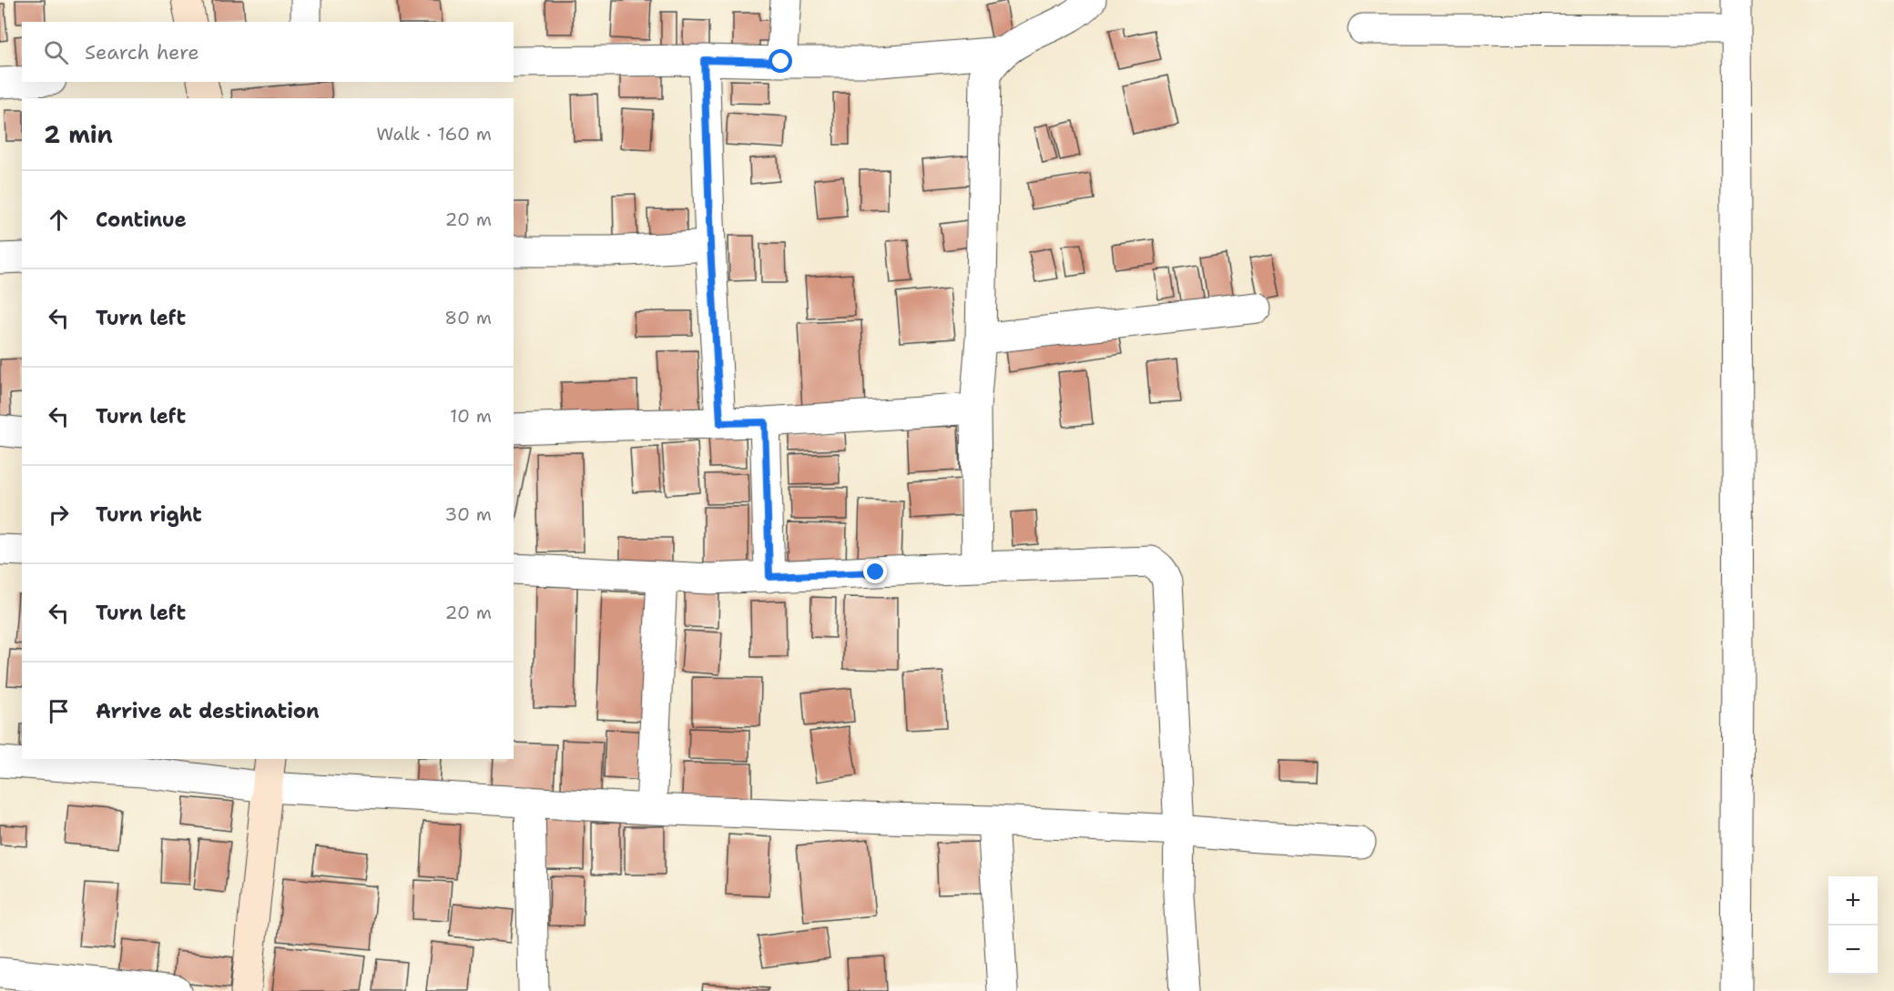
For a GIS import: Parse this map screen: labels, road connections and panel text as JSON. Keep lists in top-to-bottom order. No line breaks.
{"page":{"search":"Search here","heading":["2 min","Walk · 160 m"],"list":[["Continue","20 m"],["Turn left","80 m"],["Turn left","10 m"],["Turn right","30 m"],["Turn left","20 m"],"Arrive at destination"],"map_buttons":["+","−"]}}
